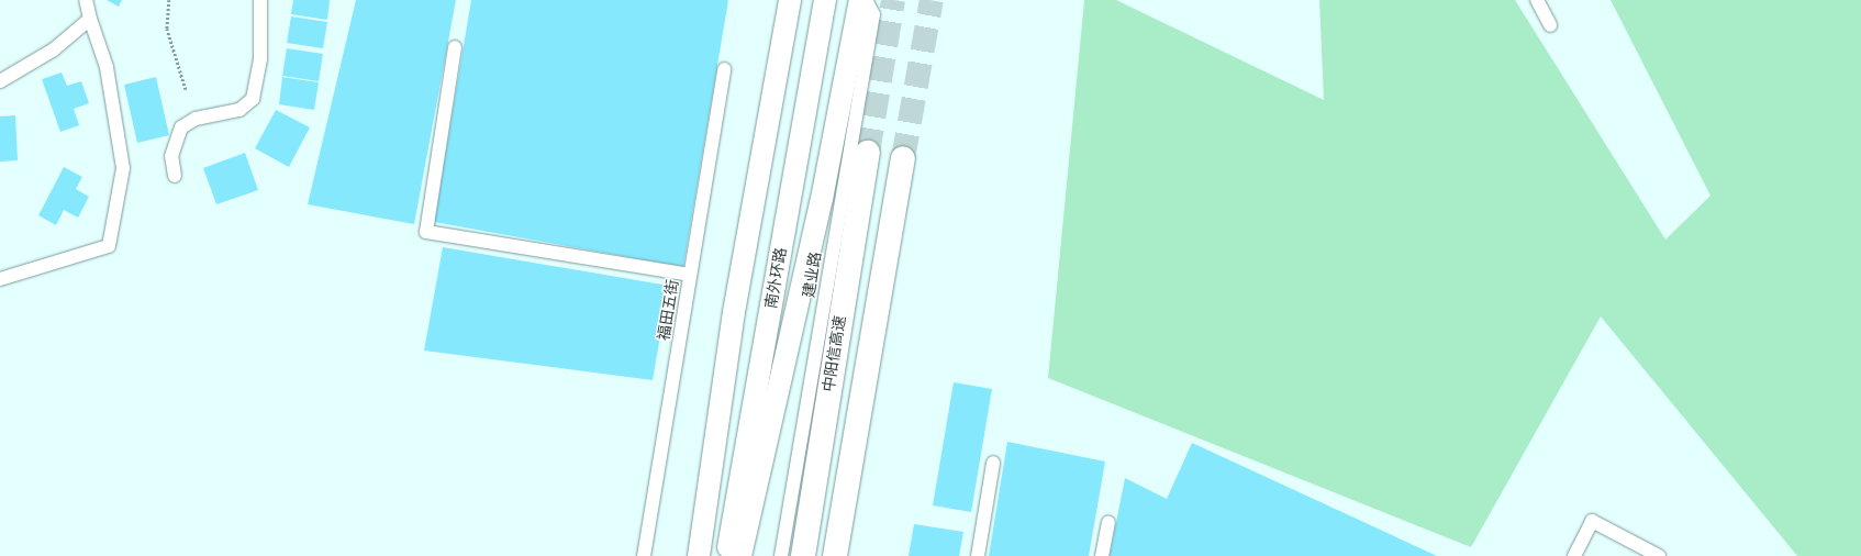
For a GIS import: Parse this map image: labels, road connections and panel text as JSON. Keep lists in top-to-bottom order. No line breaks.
{"streets":{"highway":["南外环路","中阳信高速"],"street":["建业路","福田五街"]}}
